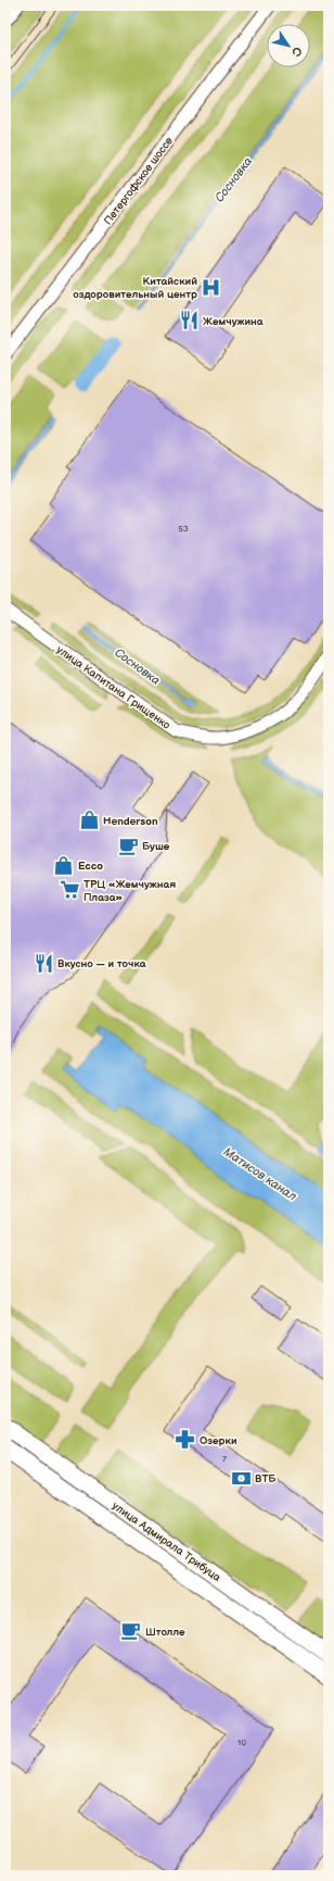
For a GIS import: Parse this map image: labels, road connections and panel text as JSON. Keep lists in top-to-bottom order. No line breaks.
{"streets":{"street":["Петергофское шоссе","улица Капитана Грищенко","улица Адмирала Трибуца"]},"water":["Сосновка","Матисов канал"],"places":{"hospital":["Китайский оздоровительный центр"],"restaurant":["Жемчужина","Вкусно — и точка"],"shop":["Henderson","Ecco"],"cafe":["Буше","Штолле"],"supermarket":["ТРЦ «Жемчужная Плаза»"],"pharmacy":["Озерки"],"bank":["ВТБ"]},"house_numbers":["53","7","10"],"north":"bottom right"}
